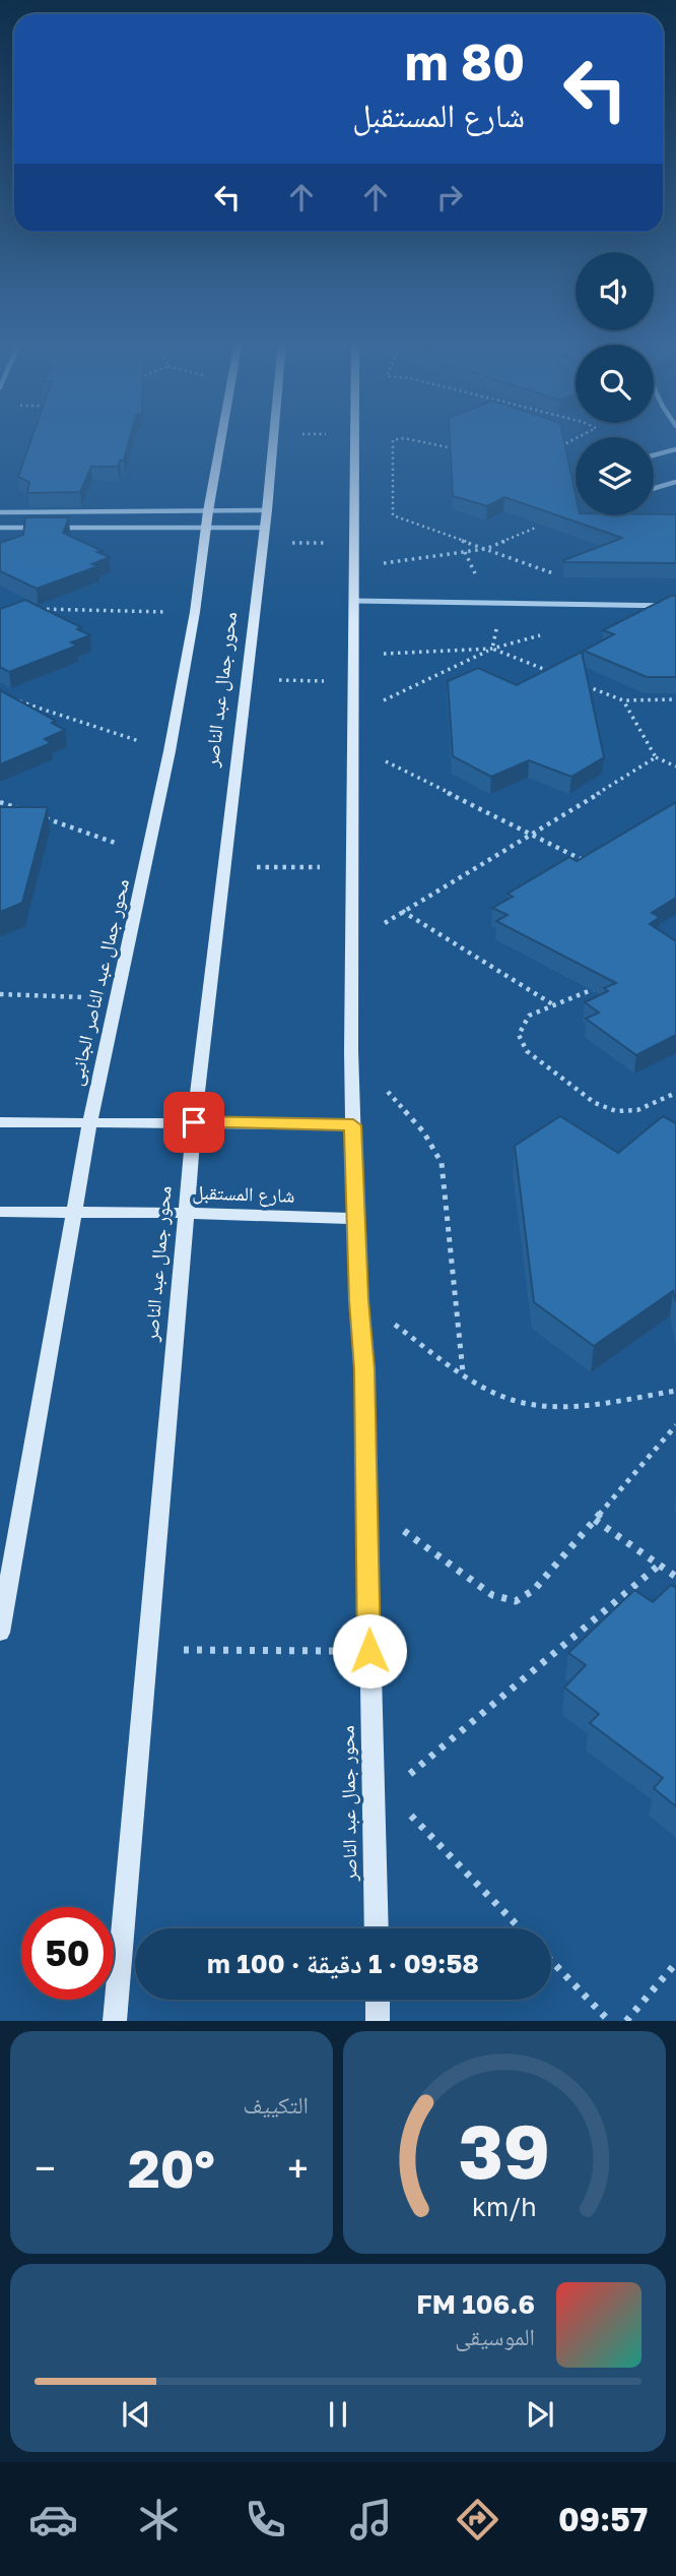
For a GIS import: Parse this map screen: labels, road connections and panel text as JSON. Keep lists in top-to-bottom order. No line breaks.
{"streets":{"main road":["محور جمال عبد الناصر","محور جمال عبد الناصر الجانبى","شارع المستقبل"]},"crossings":[["محور جمال عبد الناصر","شارع المستقبل"],["محور جمال عبد الناصر الجانبى","شارع المستقبل"]],"page":{"turn":["80 m","شارع المستقبل"],"limit":"50","trip":"09:58 · 1 دقيقة · 100 m","tile":"التكييف","heat":["−","20°","+"],"song":["106.6 FM","الموسيقى"],"tabs":"09:57","gauge":["39","km/h"]}}
